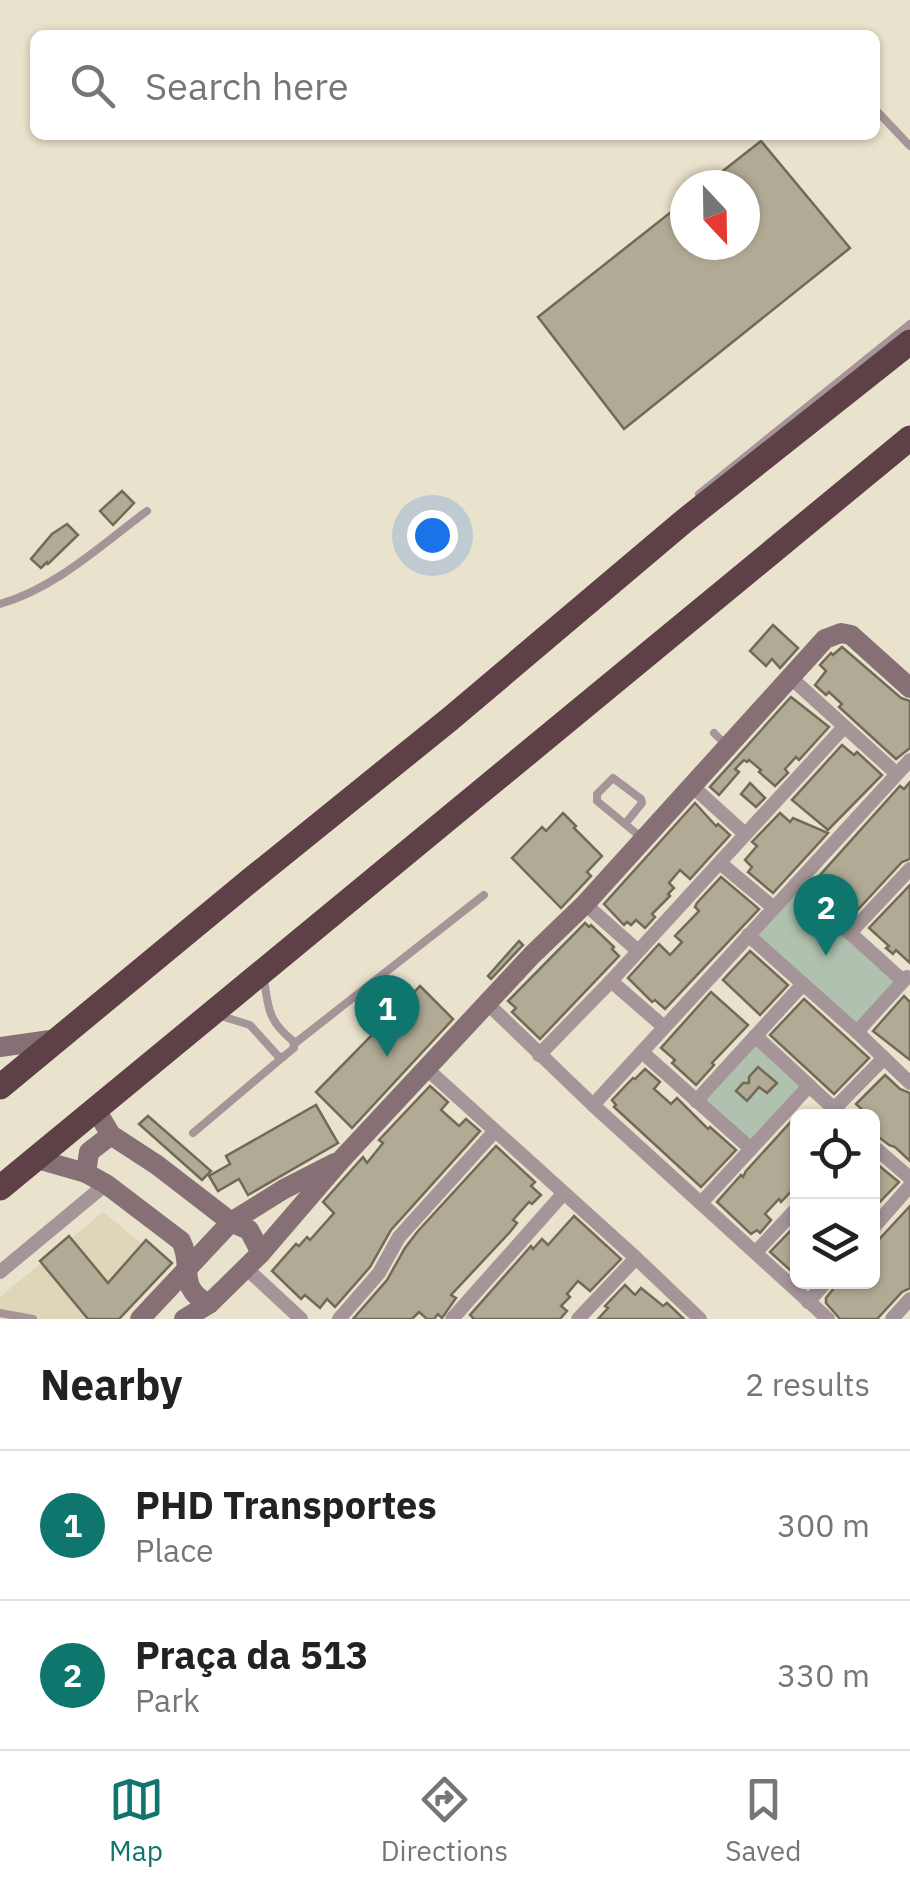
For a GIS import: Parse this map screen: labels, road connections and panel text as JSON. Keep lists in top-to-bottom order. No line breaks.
{"north":"bottom","page":{"search":"Search here","pins":["2","1"],"heading":["Nearby","2 results"],"list":[{"mark":"1","name":"PHD Transportes","note":"Place","value":"300 m"},{"mark":"2","name":"Praça da 513","note":"Park","value":"330 m"}],"nav":["Map","Directions","Saved"]}}
